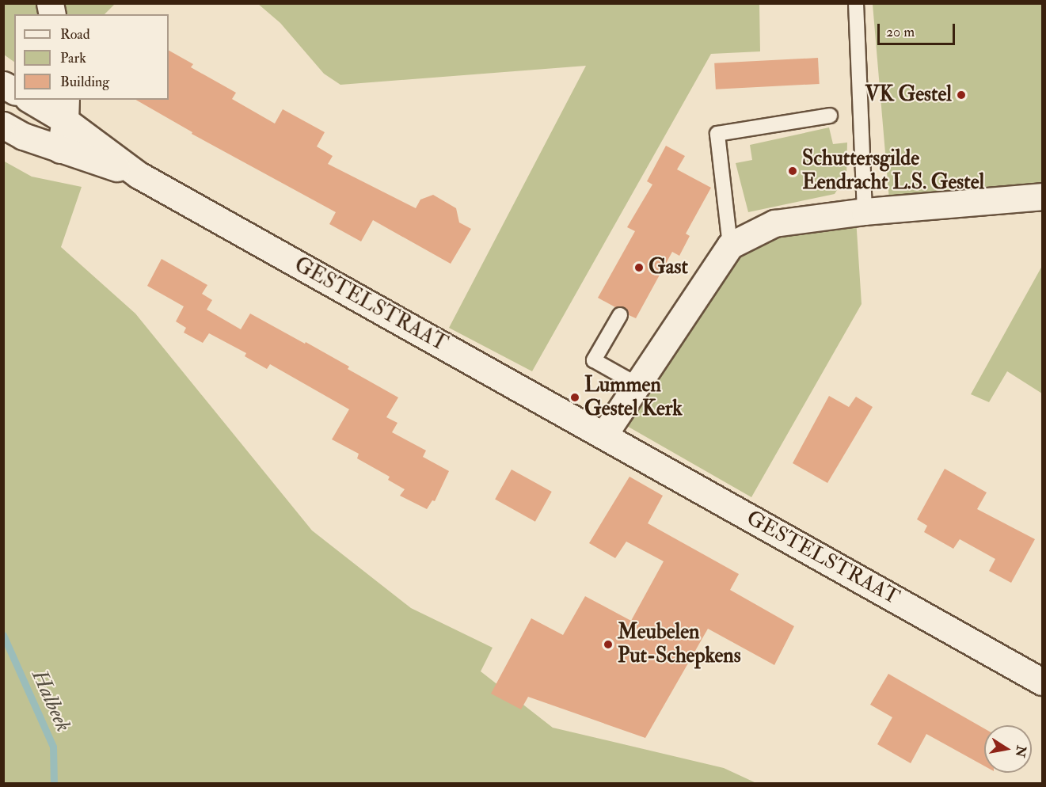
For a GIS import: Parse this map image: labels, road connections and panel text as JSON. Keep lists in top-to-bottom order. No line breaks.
{"streets":{"main road":["GESTELSTRAAT"]},"water":["Halbeek"],"places":["VK Gestel","Schuttersgilde Eendracht L.S. Gestel","Gast","Lummen Gestel Kerk","Meubelen Put-Schepkens"],"legend":["Road","Park","Building"],"scale_bar":"20 m","north":"right"}
